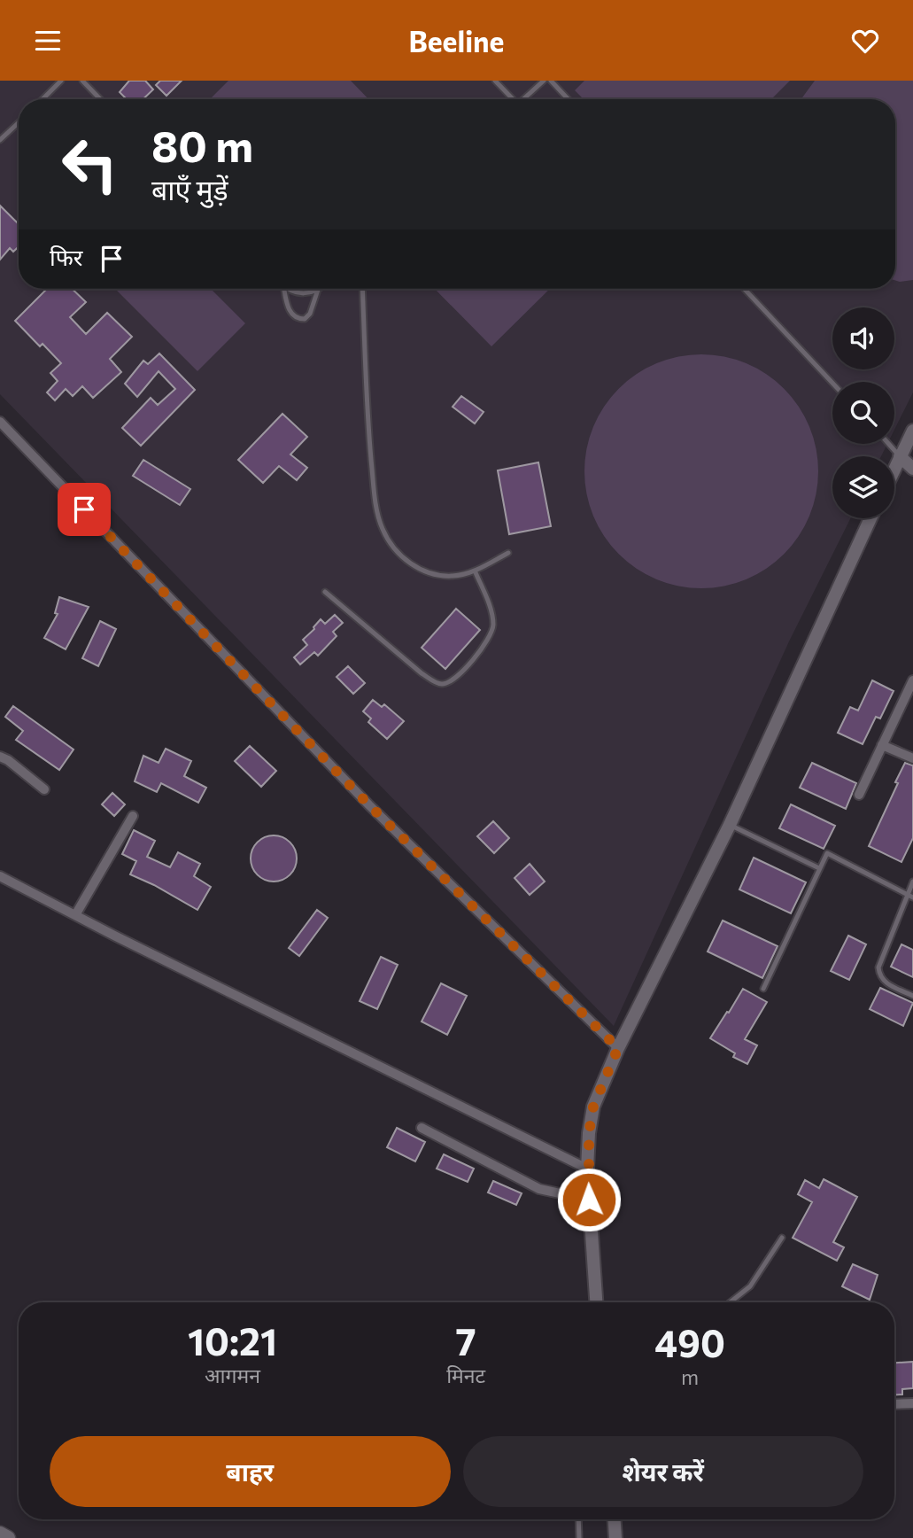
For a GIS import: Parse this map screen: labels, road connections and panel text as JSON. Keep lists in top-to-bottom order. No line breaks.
{"page":{"header":"Beeline","turn":["80 m","बाएँ मुड़ें"],"then":"फिर","eta":["10:21","आगमन","7","मिनट","490","m"],"buttons":["बाहर","शेयर करें"]}}
